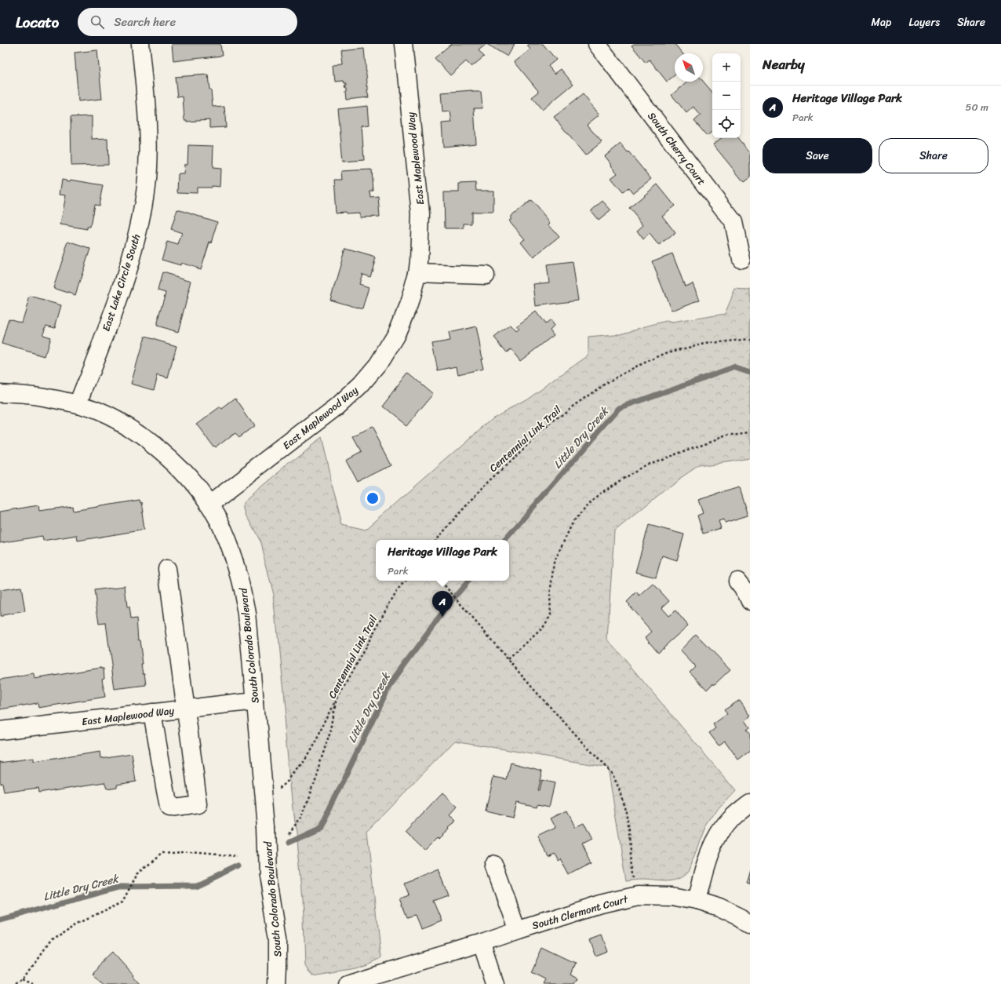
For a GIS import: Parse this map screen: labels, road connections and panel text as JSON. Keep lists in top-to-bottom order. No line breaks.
{"streets":{"street":["South Cherry Court","East Maplewood Way","East Lake Circle South","South Colorado Boulevard","South Clermont Court"],"path":["Centennial Link Trail"]},"crossings":[["East Maplewood Way","South Colorado Boulevard"],["East Lake Circle South","South Colorado Boulevard"]],"water":["Little Dry Creek"],"north":"top left","page":{"header":"Locato","search":"Search here","nav":["Map","Layers","Share"],"heading":"Nearby","map_buttons":["+","−"],"list":[{"mark":"A","name":"Heritage Village Park","note":"Park","value":"50 m"}],"buttons":["Save","Share"],"popup":["Heritage Village Park","Park"],"pins":"A"}}
